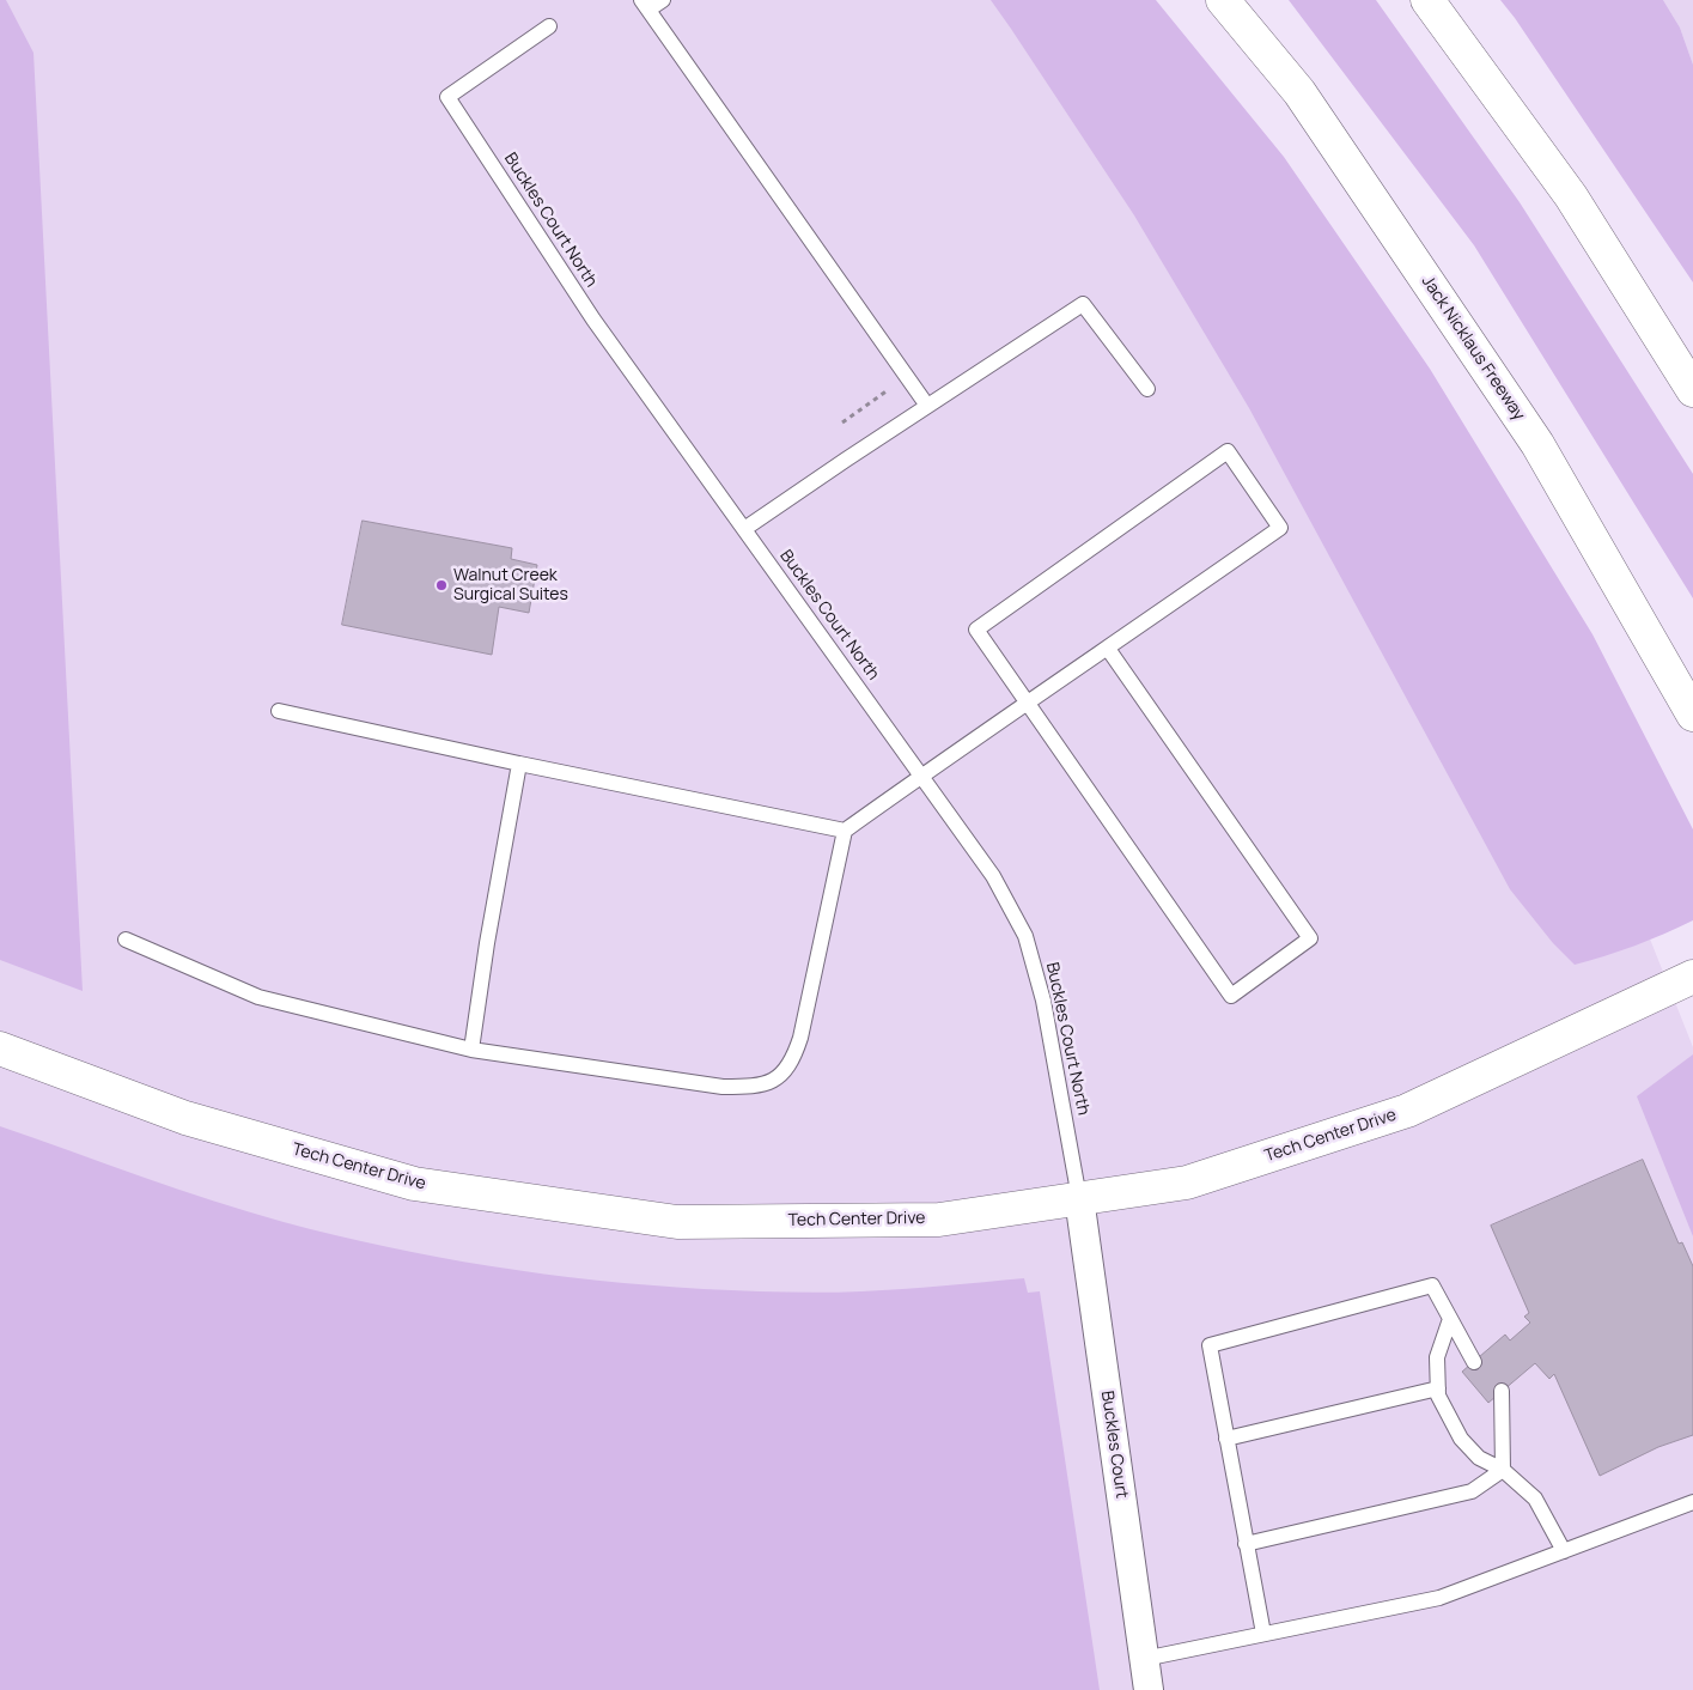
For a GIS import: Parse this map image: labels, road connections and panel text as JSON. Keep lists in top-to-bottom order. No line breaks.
{"streets":{"main road":["Jack Nicklaus Freeway","Tech Center Drive"],"street":["Buckles Court"],"lane":["Buckles Court North"]},"crossings":[["Buckles Court North","Tech Center Drive"],["Buckles Court North","Buckles Court"],["Tech Center Drive","Buckles Court"]],"places":["Walnut Creek Surgical Suites"]}
